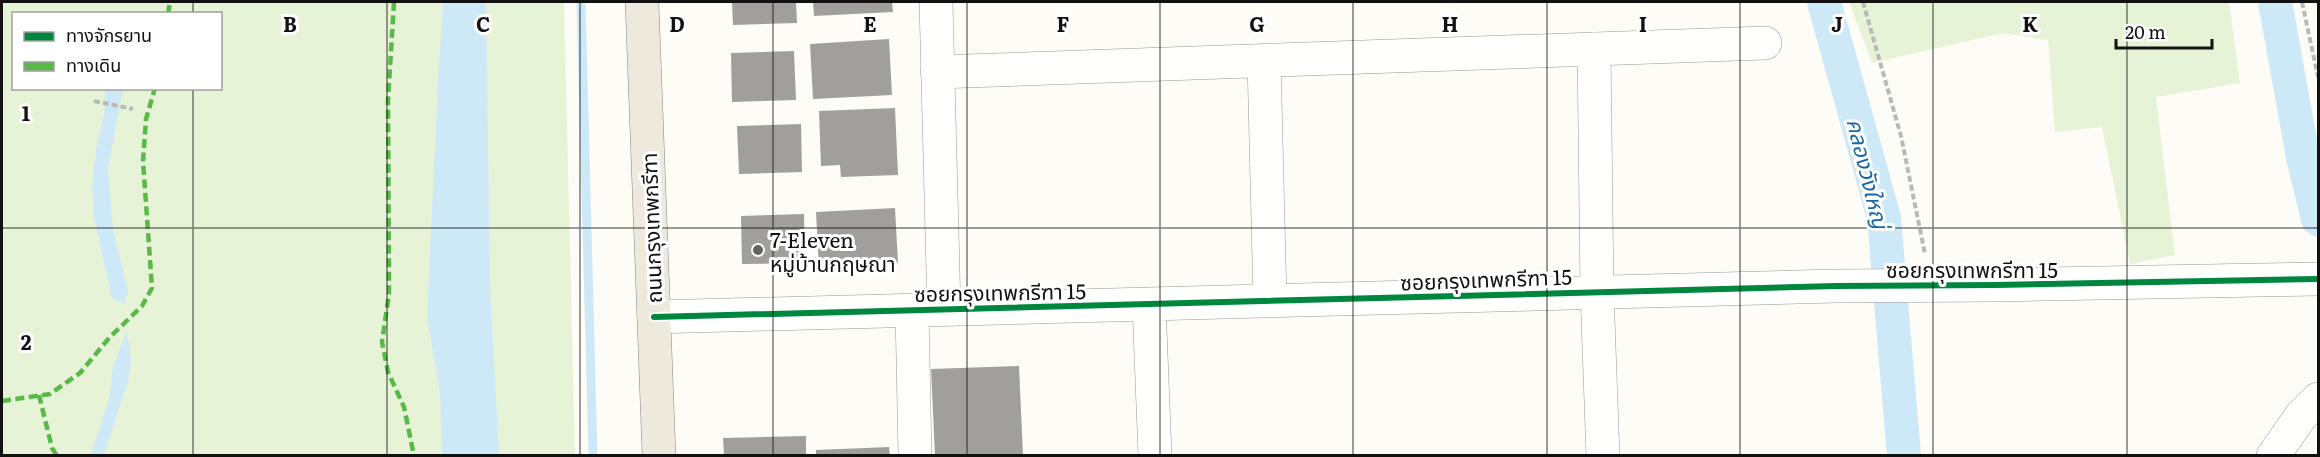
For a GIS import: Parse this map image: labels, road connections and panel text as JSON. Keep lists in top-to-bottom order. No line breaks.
{"streets":{"main road":["ถนนกรุงเทพกรีฑา"],"street":["ซอยกรุงเทพกรีฑา 15"]},"crossings":[["ถนนกรุงเทพกรีฑา","ซอยกรุงเทพกรีฑา 15"]],"water":["คลองวังใหญ่"],"places":["7-Eleven หมู่บ้านกฤษณา"],"legend":["ทางจักรยาน","ทางเดิน"],"scale_bar":"20 m","grid":{"columns":["B","C","D","E","F","G","H","I","J","K"],"rows":["1","2"]}}
